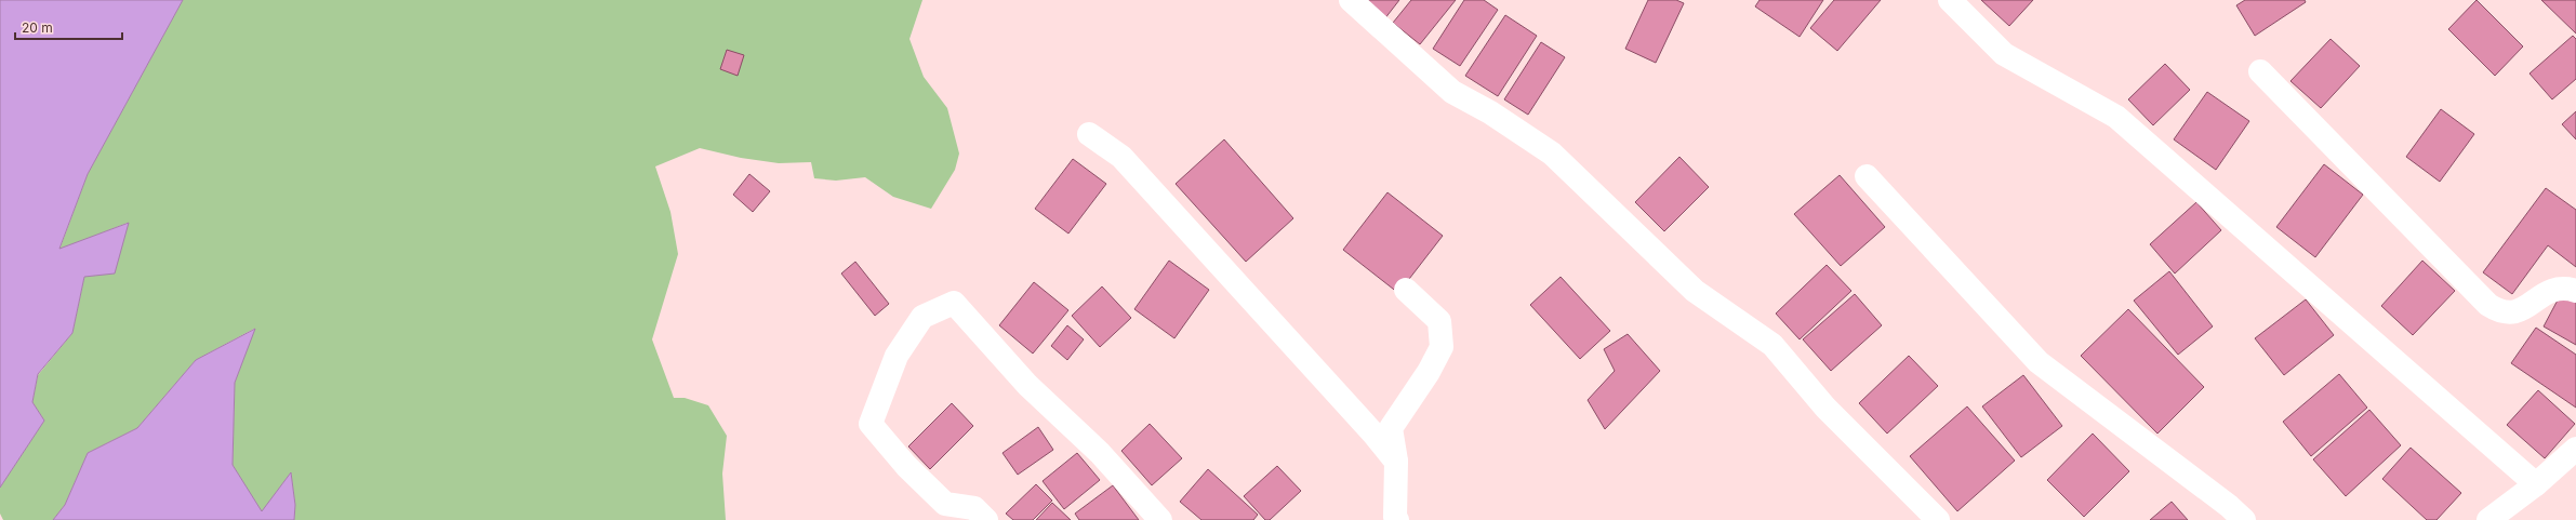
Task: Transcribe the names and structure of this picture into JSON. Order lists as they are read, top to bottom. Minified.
{"scale_bar":"20 m"}
